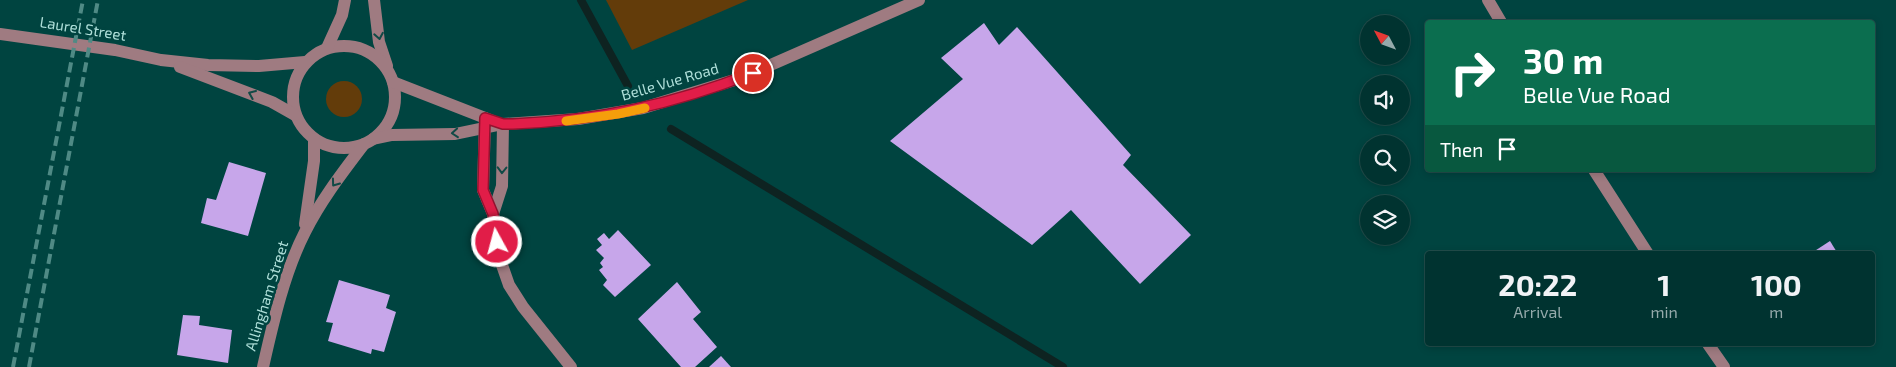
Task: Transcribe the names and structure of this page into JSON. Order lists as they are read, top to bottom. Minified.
{"streets":{"street":["Laurel Street","Belle Vue Road","Allingham Street"]},"crossings":[["Laurel Street","Belle Vue Road"],["Laurel Street","Allingham Street"],["Belle Vue Road","Allingham Street"]],"north":"top left","page":{"turn":["30 m","Belle Vue Road"],"then":"Then","eta":["20:22","Arrival","1","min","100","m"]}}
